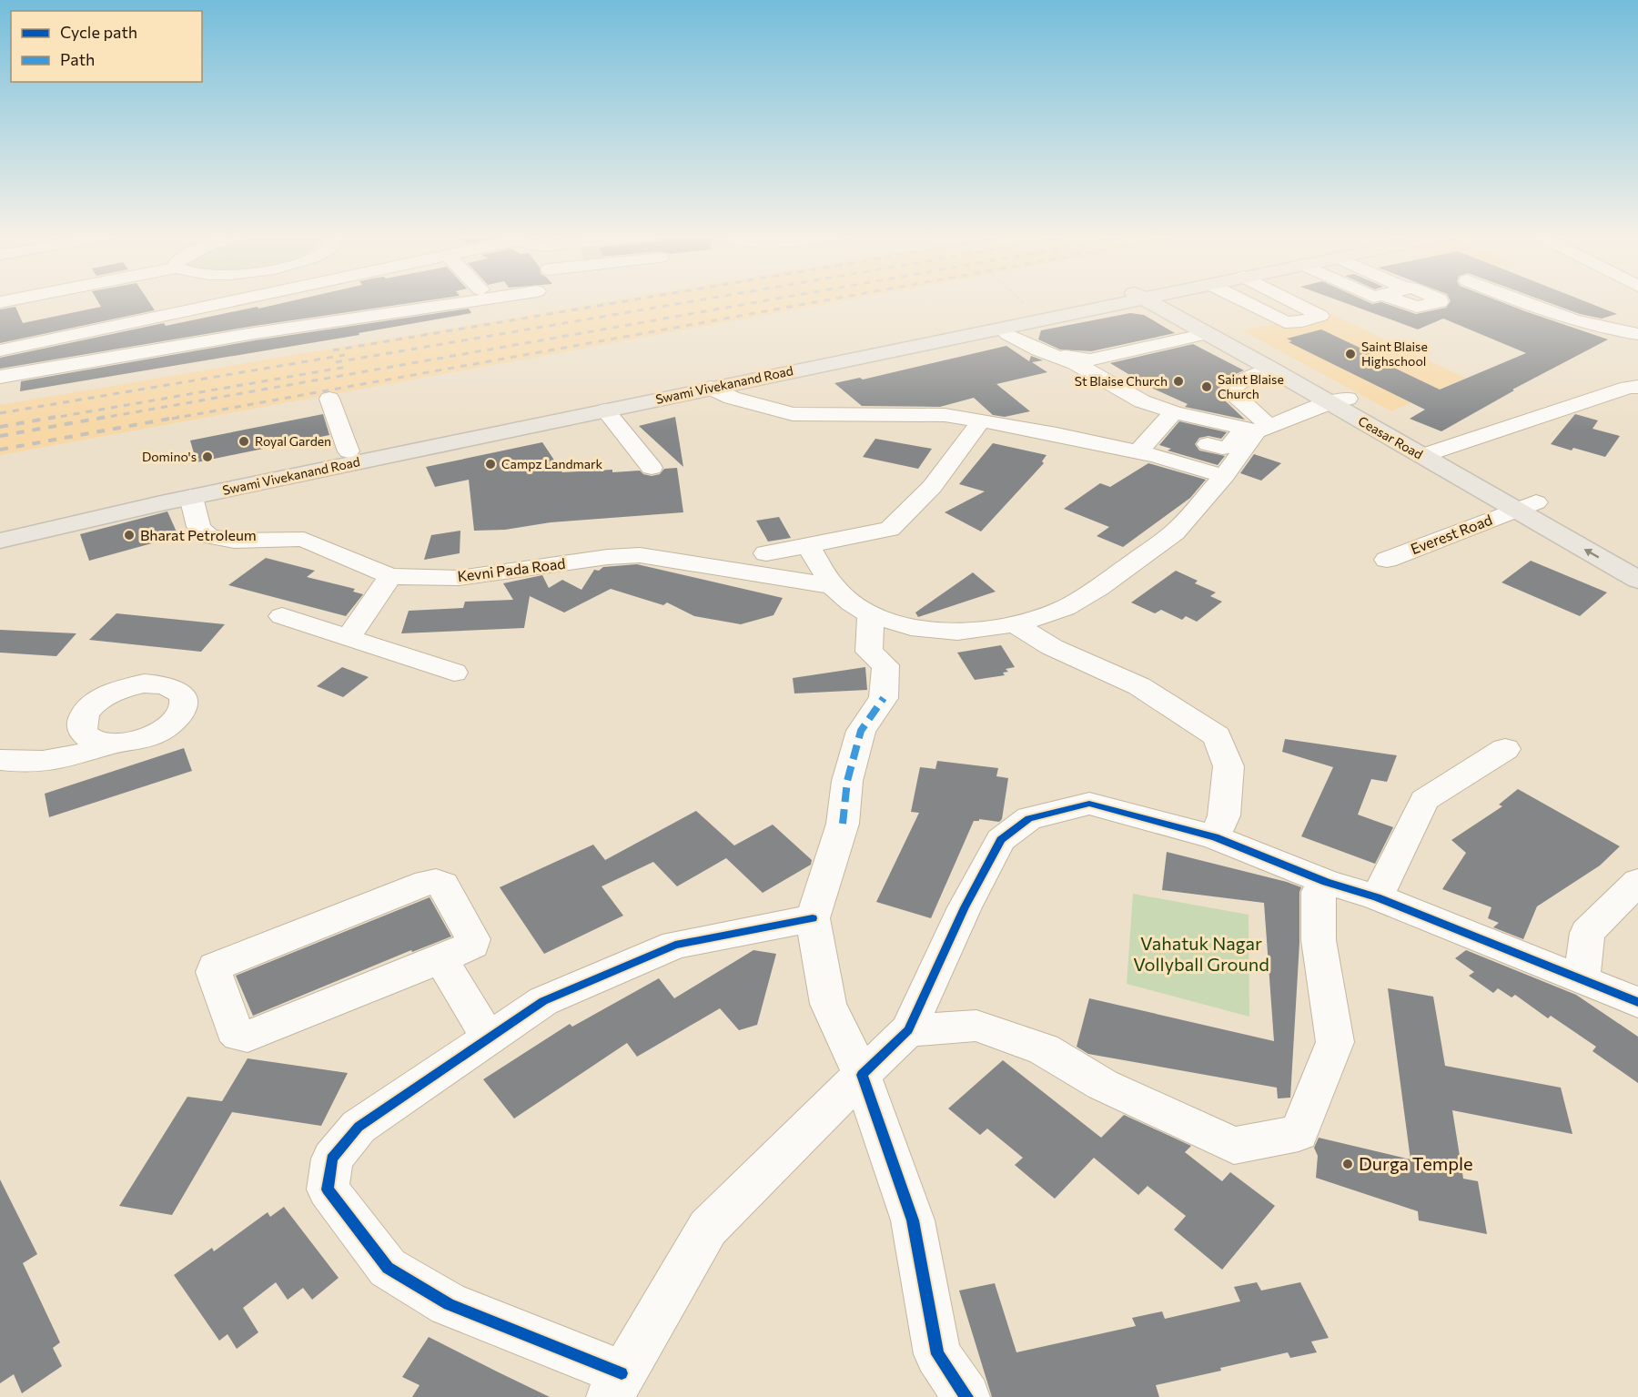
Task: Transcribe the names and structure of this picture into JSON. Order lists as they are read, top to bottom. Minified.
{"streets":{"main road":["Swami Vivekanand Road","Ceasar Road"],"street":["Everest Road","Kevni Pada Road"]},"crossings":[["Swami Vivekanand Road","Kevni Pada Road"],["Ceasar Road","Everest Road"]],"parks":["Vahatuk Nagar Vollyball Ground"],"places":["Saint Blaise Highschool","St Blaise Church","Saint Blaise Church","Royal Garden","Domino's","Campz Landmark","Bharat Petroleum","Durga Temple"],"legend":["Cycle path","Path"]}
